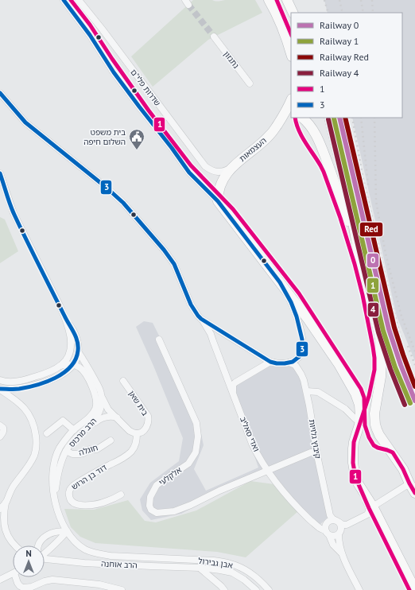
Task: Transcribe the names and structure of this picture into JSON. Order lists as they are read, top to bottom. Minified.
{"streets":{"highway":["שדרות פלי\"ם","העצמאות"],"street":["נתנזון","בית שאן","הרב מרכוס","ואדי סאליב","קיבוץ גלויות","חוגלה","אלקלעי","דוד בן הרוש","אבן גבירול","הרב אוחנה"]},"crossings":[["שדרות פלי\"ם","העצמאות"],["בית שאן","דוד בן הרוש"],["הרב מרכוס","חוגלה"],["הרב מרכוס","הרב אוחנה"],["ואדי סאליב","קיבוץ גלויות"],["אבן גבירול","הרב אוחנה"]],"places":{"public building":["בית משפט השלום חיפה"]},"lines":["transit line 1","transit line 3","rail line 0","rail line Red","rail line 1","rail line 4"],"legend":["Railway 0","Railway 1","Railway Red","Railway 4","1","3"],"north":"top"}
